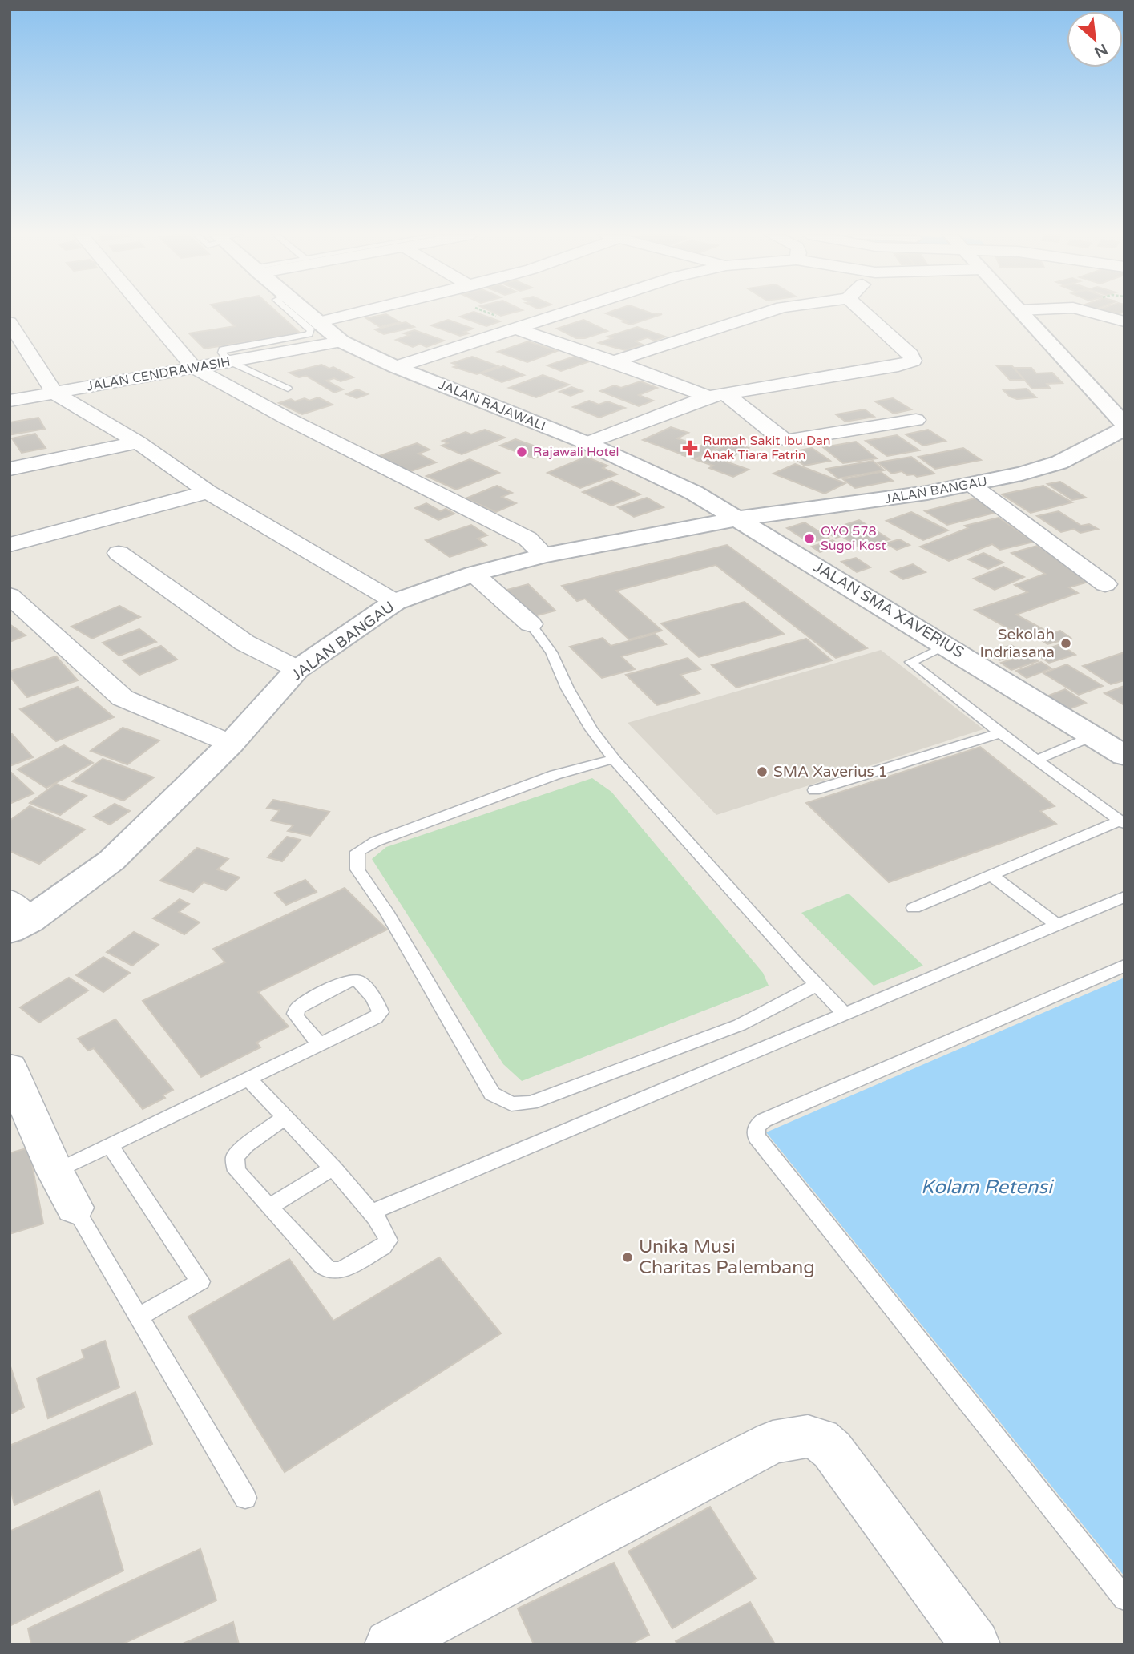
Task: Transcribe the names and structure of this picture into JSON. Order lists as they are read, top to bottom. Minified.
{"streets":{"street":["JALAN CENDRAWASIH","JALAN RAJAWALI","JALAN BANGAU","JALAN SMA XAVERIUS"]},"crossings":[["JALAN CENDRAWASIH","JALAN RAJAWALI"],["JALAN RAJAWALI","JALAN SMA XAVERIUS"],["JALAN BANGAU","JALAN SMA XAVERIUS"]],"water":["Kolam Retensi"],"places":{"health":["Rumah Sakit Ibu Dan Anak Tiara Fatrin"],"other":["Rajawali Hotel","OYO 578 Sugoi Kost","Sekolah Indriasana","SMA Xaverius 1","Unika Musi Charitas Palembang"]},"north":"bottom right"}
